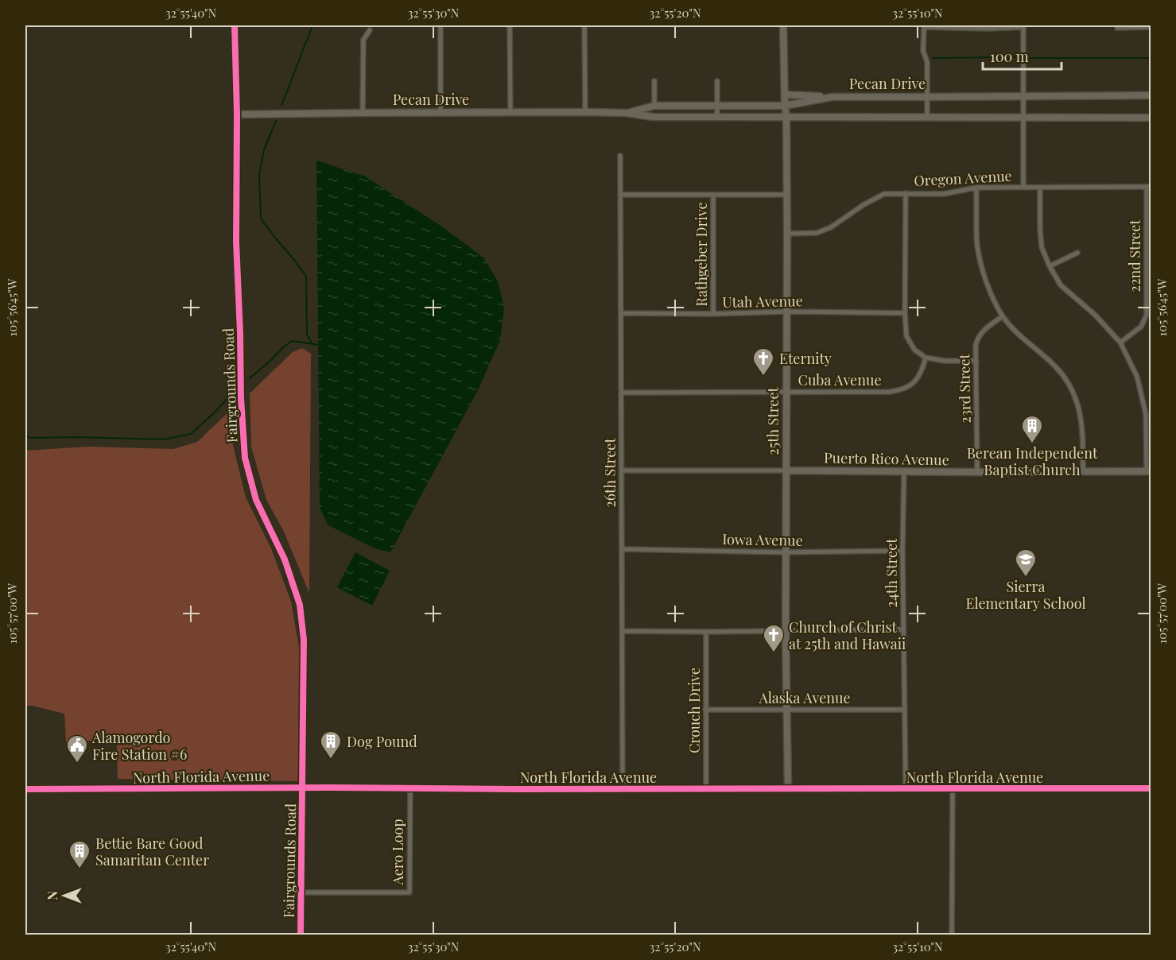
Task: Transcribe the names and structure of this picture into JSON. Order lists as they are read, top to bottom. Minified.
{"streets":{"main road":["Pecan Drive","Fairgrounds Road","25th Street","Puerto Rico Avenue","North Florida Avenue"],"street":["Oregon Avenue","Rathgeber Drive","22nd Street","Utah Avenue","Cuba Avenue","23rd Street","26th Street","Iowa Avenue","24th Street","Alaska Avenue","Crouch Drive","Aero Loop"]},"crossings":[["Pecan Drive","Fairgrounds Road"],["Pecan Drive","25th Street"],["Oregon Avenue","22nd Street"],["Oregon Avenue","25th Street"],["Rathgeber Drive","Utah Avenue"],["Utah Avenue","25th Street"],["Utah Avenue","26th Street"],["Cuba Avenue","25th Street"],["Cuba Avenue","26th Street"],["Fairgrounds Road","North Florida Avenue"],["Fairgrounds Road","Aero Loop"],["23rd Street","Puerto Rico Avenue"],["25th Street","Puerto Rico Avenue"],["25th Street","Iowa Avenue"],["25th Street","Alaska Avenue"],["25th Street","North Florida Avenue"],["Puerto Rico Avenue","26th Street"],["Puerto Rico Avenue","24th Street"],["26th Street","Iowa Avenue"],["26th Street","North Florida Avenue"],["Iowa Avenue","24th Street"],["24th Street","Alaska Avenue"],["24th Street","North Florida Avenue"],["Alaska Avenue","Crouch Drive"],["Crouch Drive","North Florida Avenue"],["North Florida Avenue","Aero Loop"]],"places":{"church":["Eternity","Church of Christ at 25th and Hawaii"],"building":["Berean Independent Baptist Church","Dog Pound","Bettie Bare Good Samaritan Center"],"school or university":["Sierra Elementary School"],"public building":["Alamogordo Fire Station #6"]},"scale_bar":"100 m","north":"left","coordinates":["32°55'40\"N","32°55'30\"N","32°55'20\"N","32°55'10\"N","105°56'45\"W","105°57'00\"W"]}
